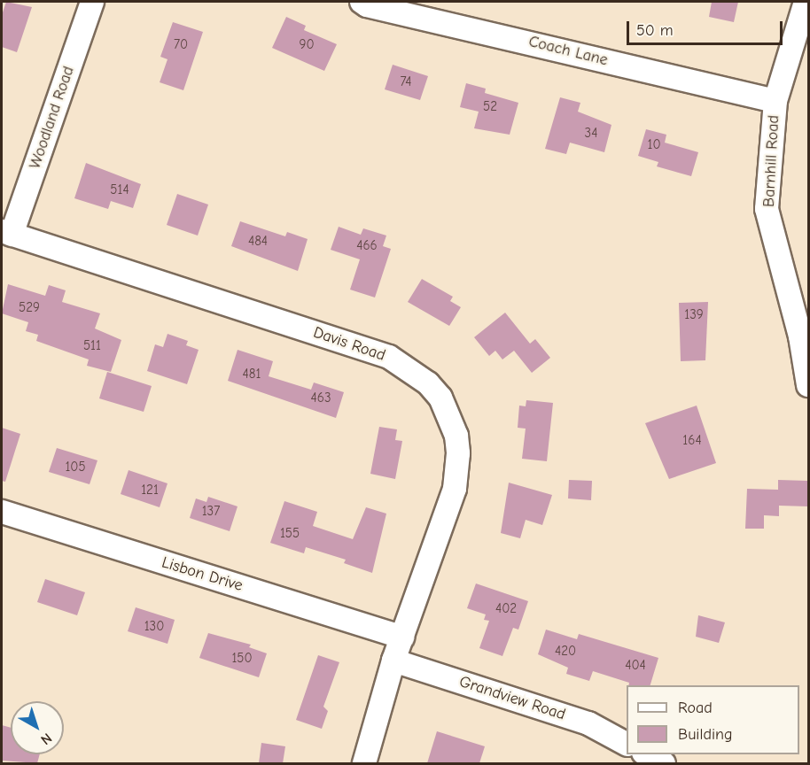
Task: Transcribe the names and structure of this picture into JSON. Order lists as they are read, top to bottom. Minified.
{"streets":{"street":["Coach Lane","Woodland Road","Barnhill Road","Davis Road","Lisbon Drive","Grandview Road"]},"crossings":[["Coach Lane","Barnhill Road"],["Woodland Road","Davis Road"],["Davis Road","Lisbon Drive"],["Davis Road","Grandview Road"]],"house_numbers":["70","90","74","52","34","10","514","484","466","529","139","511","481","463","164","105","121","137","155","402","130","420","150","404"],"legend":["Road","Building"],"scale_bar":"50 m","north":"bottom right"}
